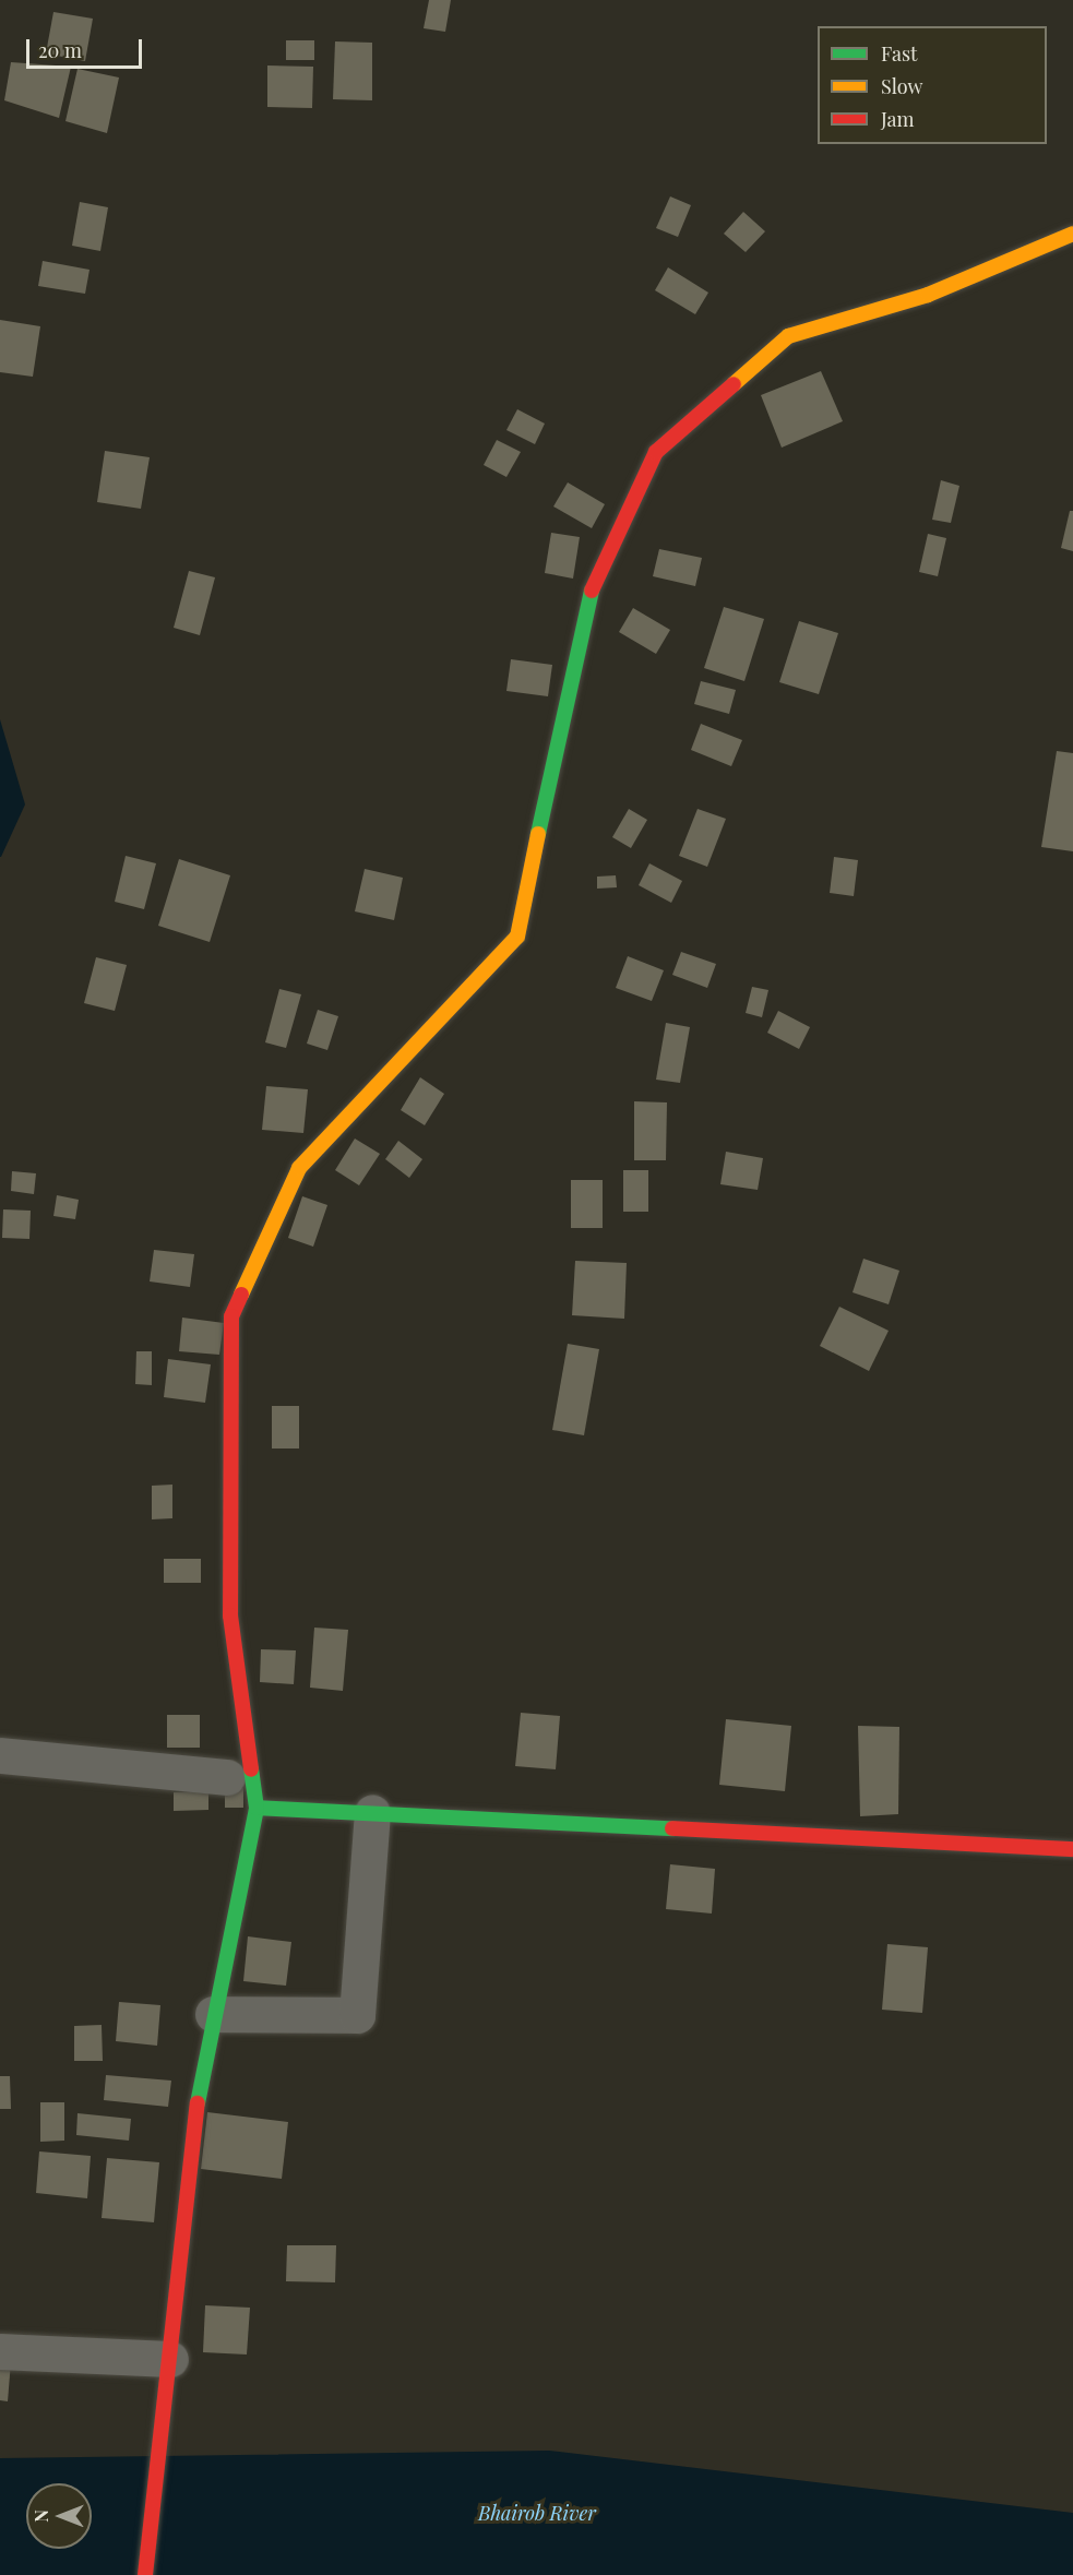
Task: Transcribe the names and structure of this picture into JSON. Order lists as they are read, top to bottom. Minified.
{"water":["Bhairob River"],"legend":["Fast","Slow","Jam"],"scale_bar":"20 m","north":"left"}
